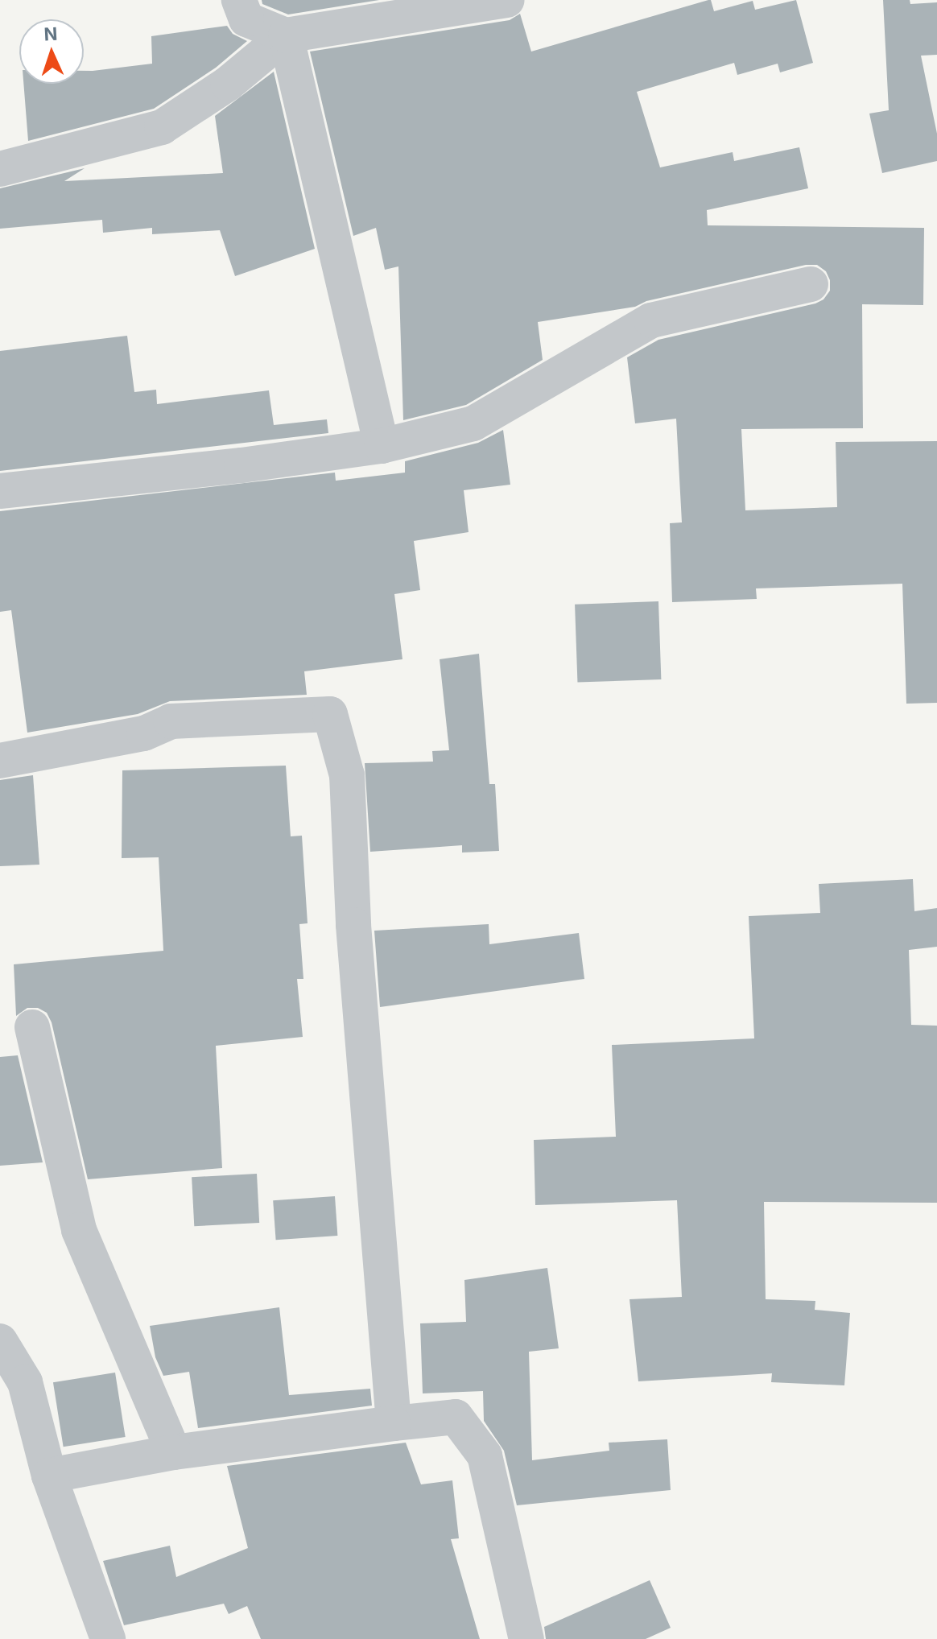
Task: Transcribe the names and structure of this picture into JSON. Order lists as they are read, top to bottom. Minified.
{"north":"top"}
